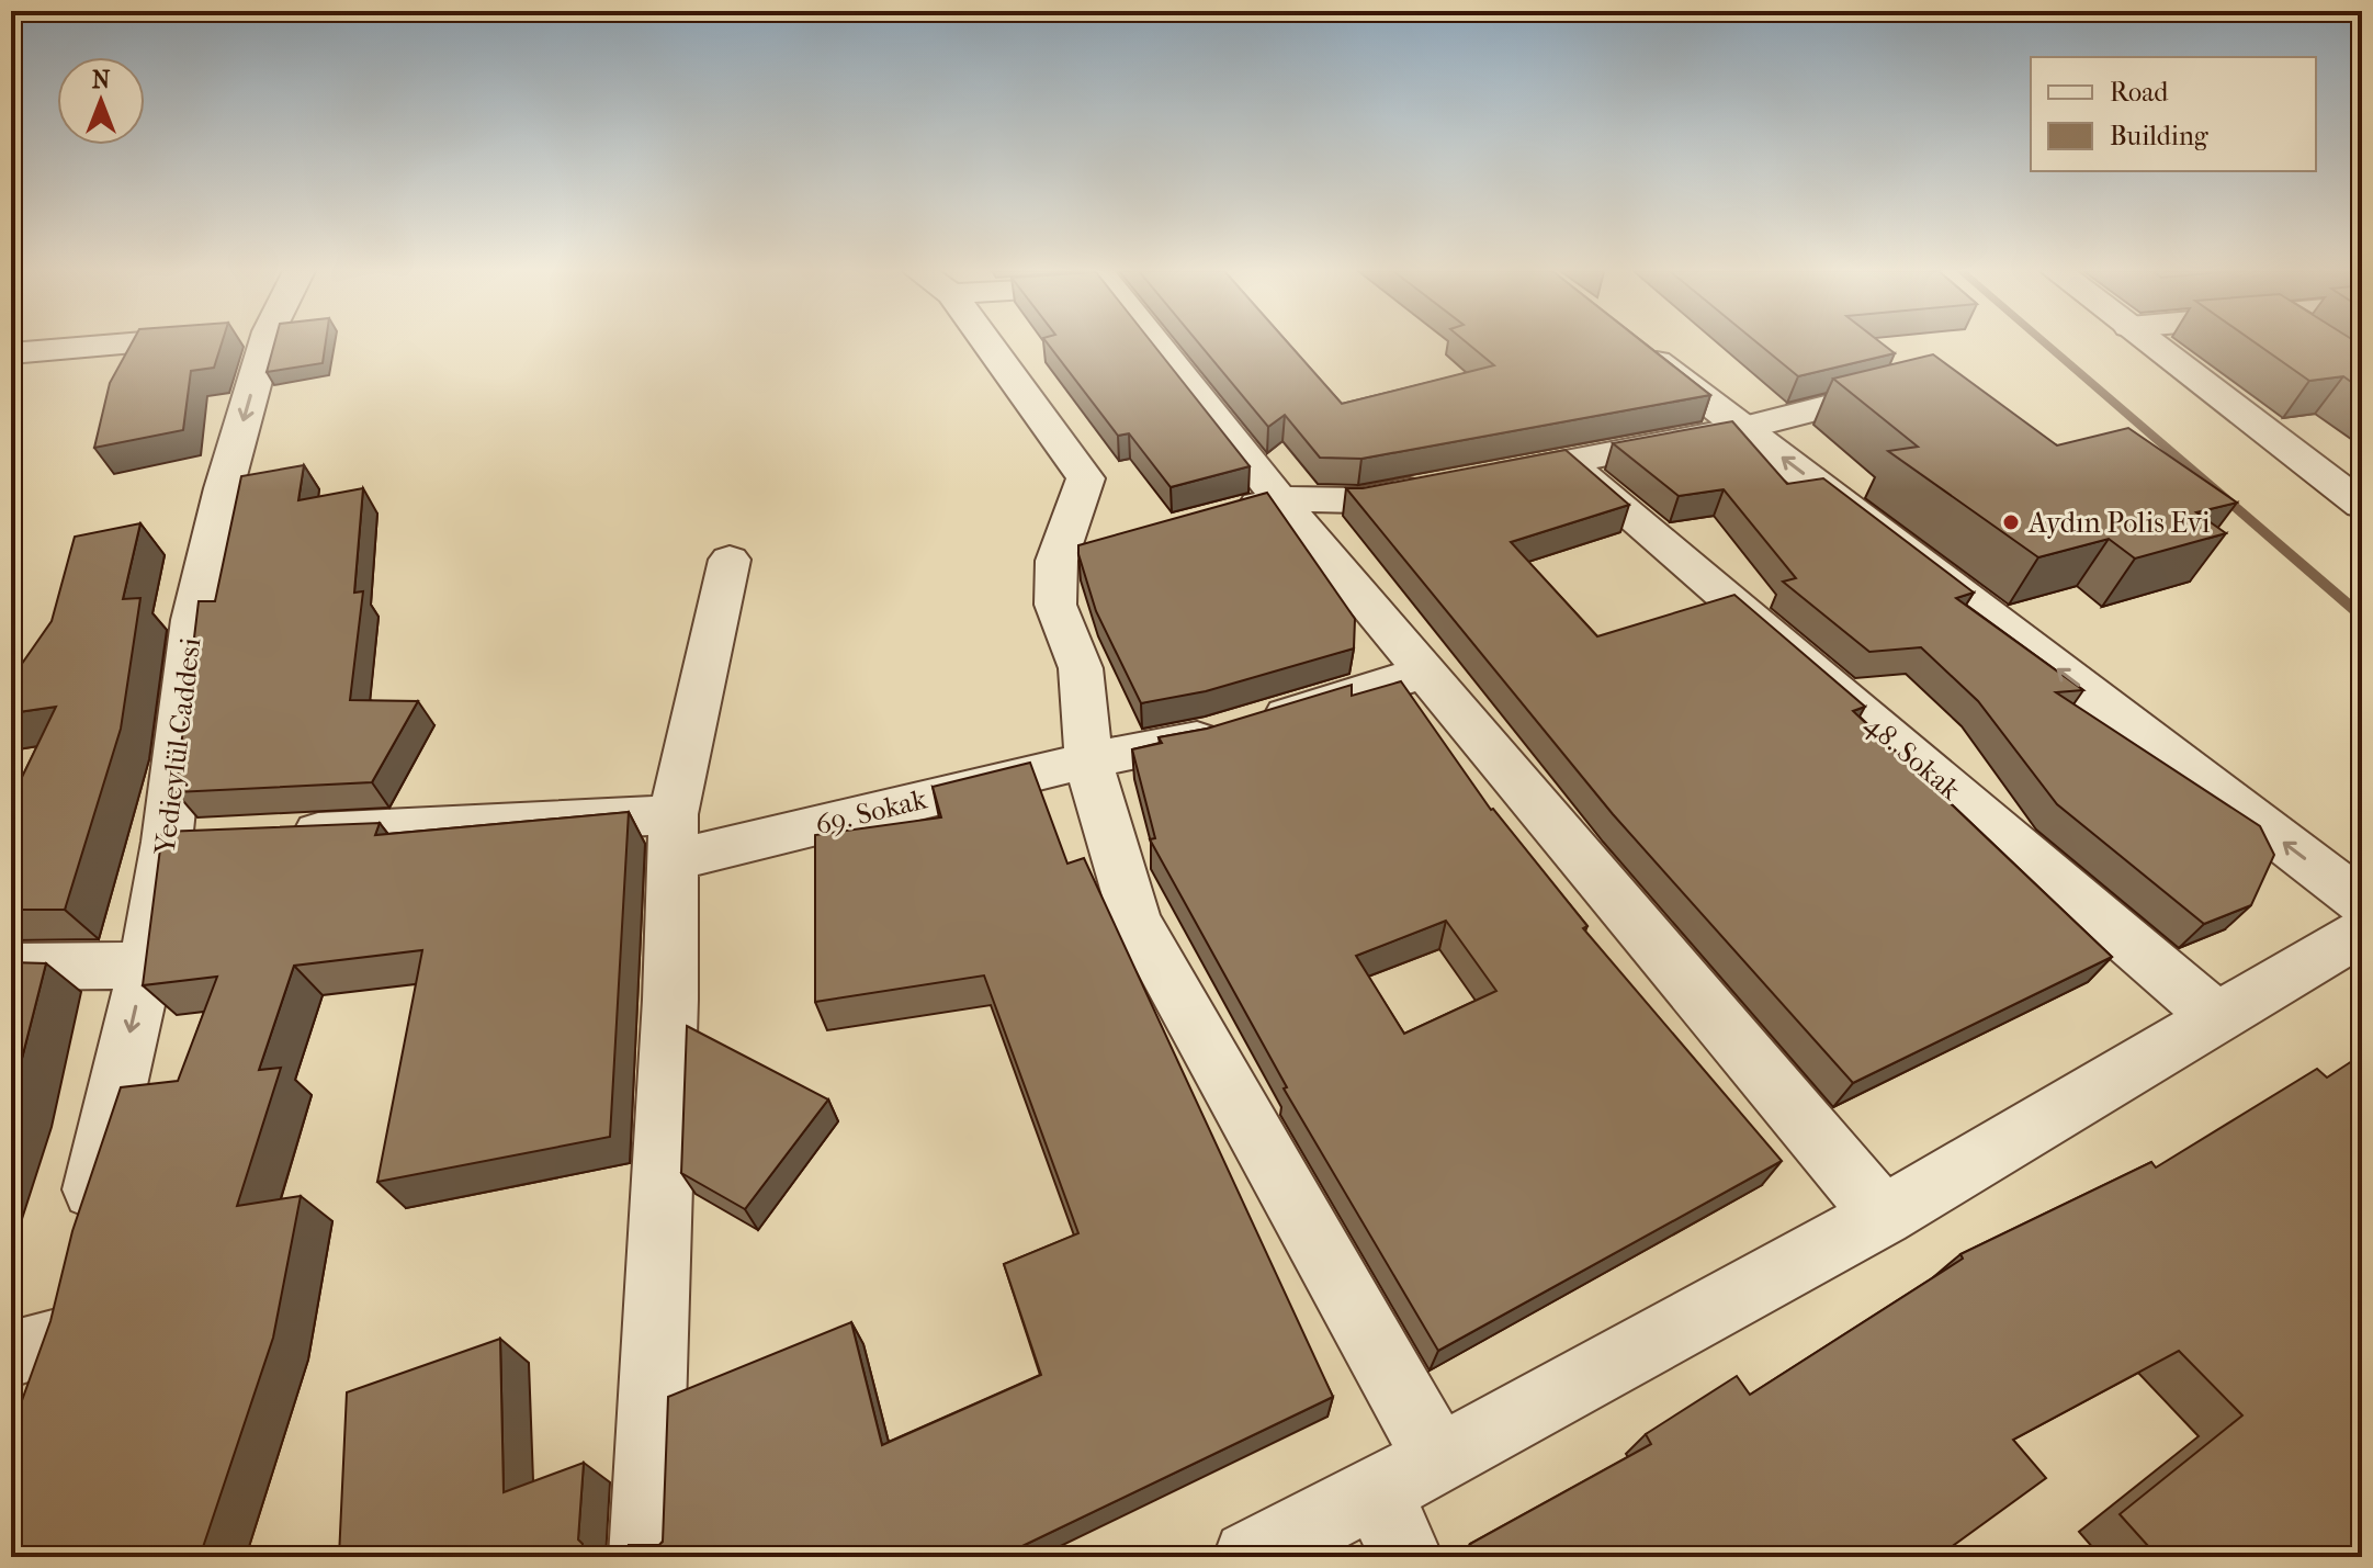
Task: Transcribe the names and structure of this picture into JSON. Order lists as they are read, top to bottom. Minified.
{"streets":{"street":["Yedieylül Caddesi","48. Sokak","69. Sokak"]},"one_way":["Yedieylül Caddesi"],"places":["Aydın Polis Evi"],"legend":["Road","Building"],"north":"top"}
